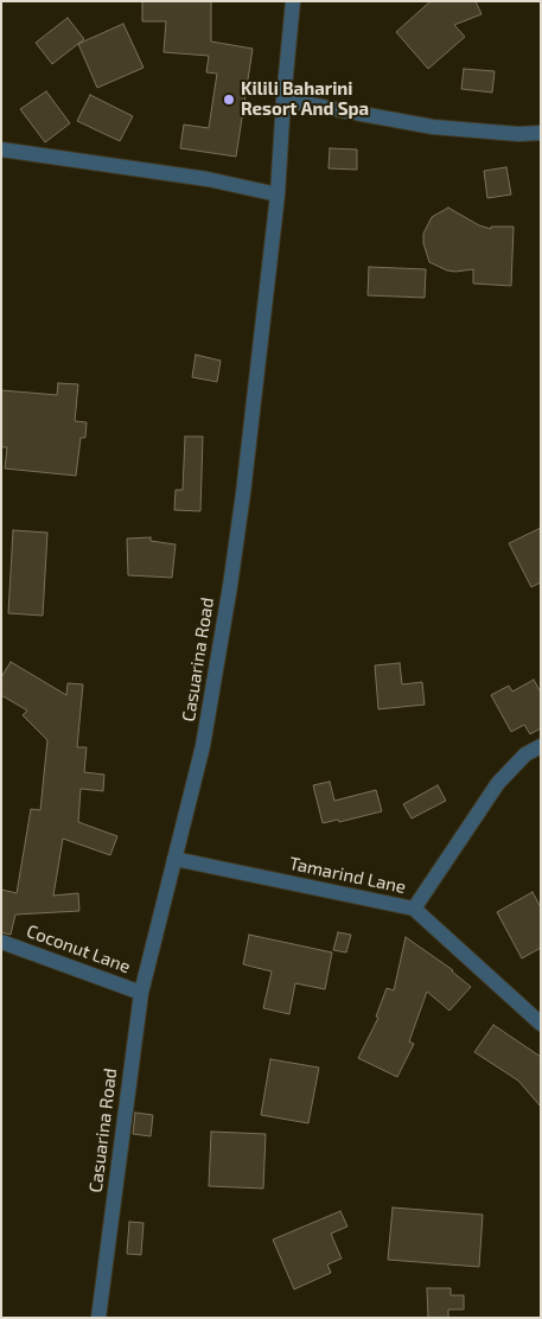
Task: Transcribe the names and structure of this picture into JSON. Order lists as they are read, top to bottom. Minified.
{"streets":{"street":["Casuarina Road","Tamarind Lane","Coconut Lane"]},"crossings":[["Casuarina Road","Tamarind Lane"],["Casuarina Road","Coconut Lane"]],"places":["Kilili Baharini Resort And Spa"]}
